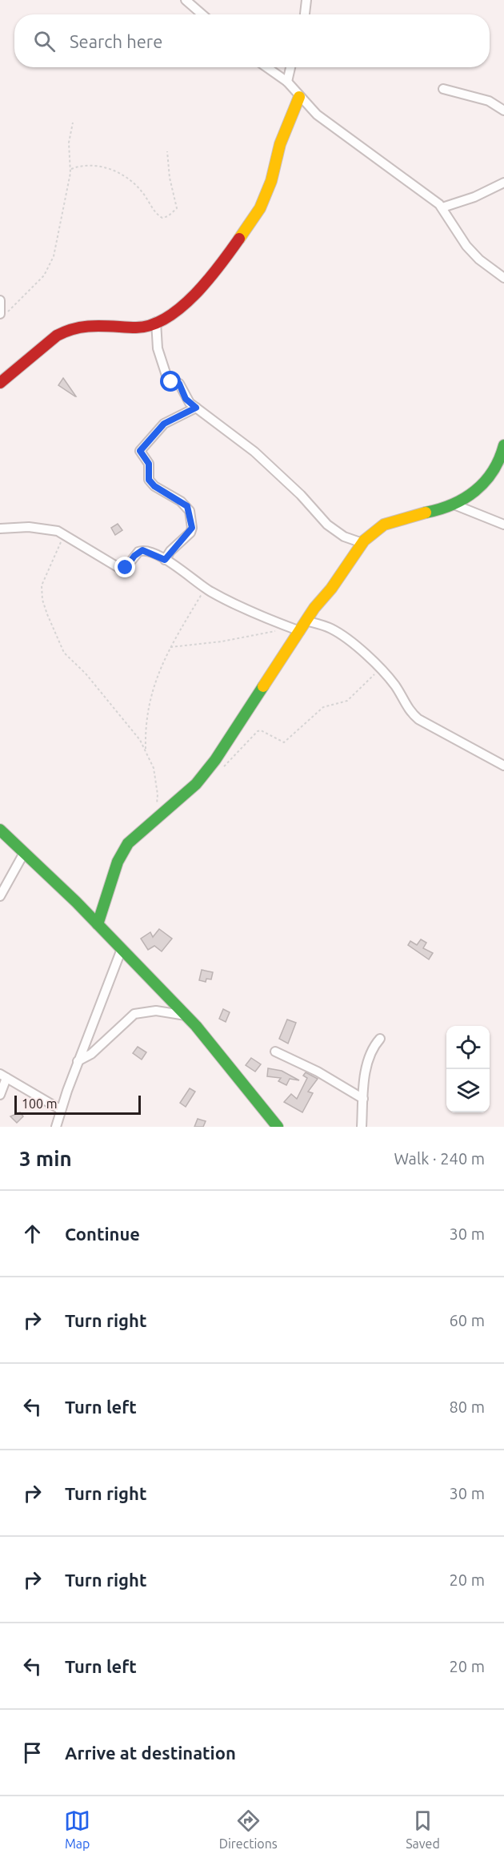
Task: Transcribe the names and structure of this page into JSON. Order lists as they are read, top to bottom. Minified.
{"scale_bar":"100 m","page":{"search":"Search here","scale":"100 m","heading":["3 min","Walk · 240 m"],"list":[["Continue","30 m"],["Turn right","60 m"],["Turn left","80 m"],["Turn right","30 m"],["Turn right","20 m"],["Turn left","20 m"],"Arrive at destination"],"nav":["Map","Directions","Saved"]}}
